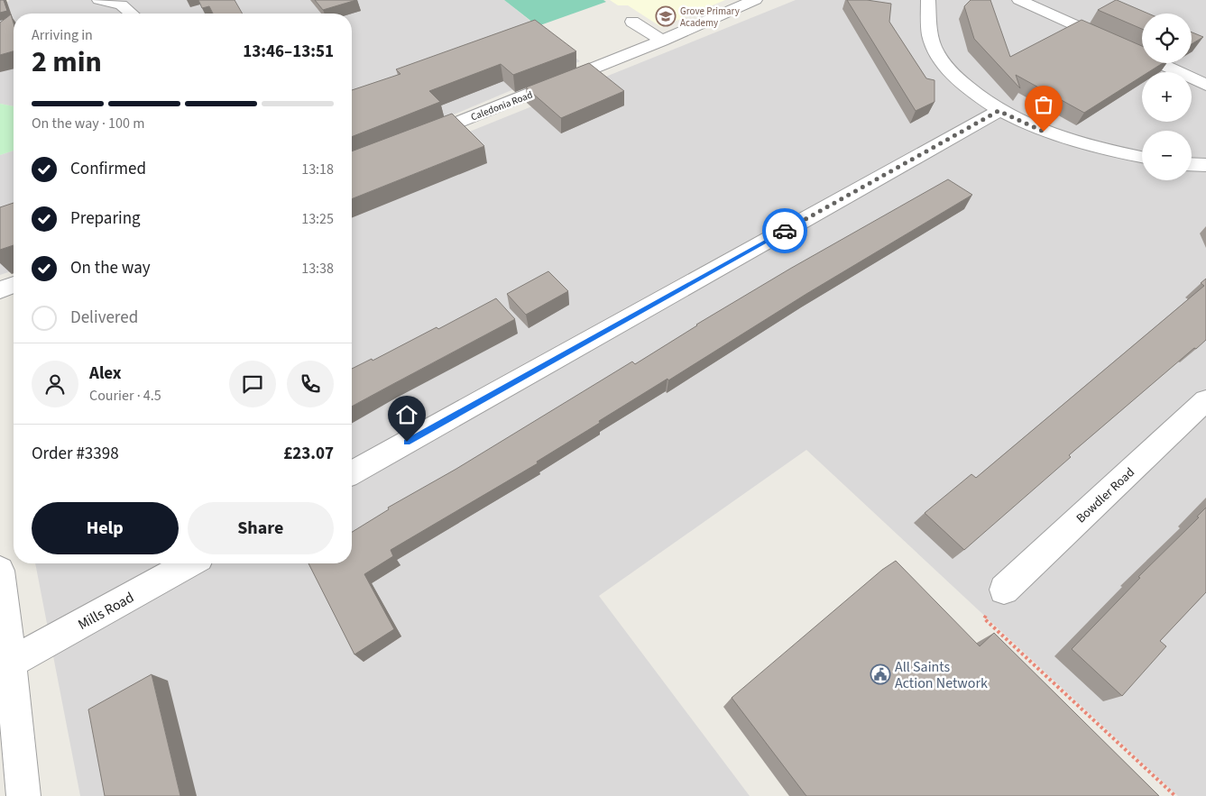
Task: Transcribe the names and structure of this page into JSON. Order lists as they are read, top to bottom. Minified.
{"streets":{"street":["Caledonia Road","Bowdler Road","Mills Road"]},"places":{"school or university":["Grove Primary Academy"],"public building":["All Saints Action Network"]},"page":{"map_buttons":["+","−"],"heading":["2 min","Arriving in","13:46–13:51"],"panel":["Alex","Courier · 4.5","Order #3398","£23.07"],"bar":"On the way · 100 m","list":[["Confirmed","13:18"],["Preparing","13:25"],["On the way","13:38"],"Delivered"],"buttons":["Help","Share"]}}
